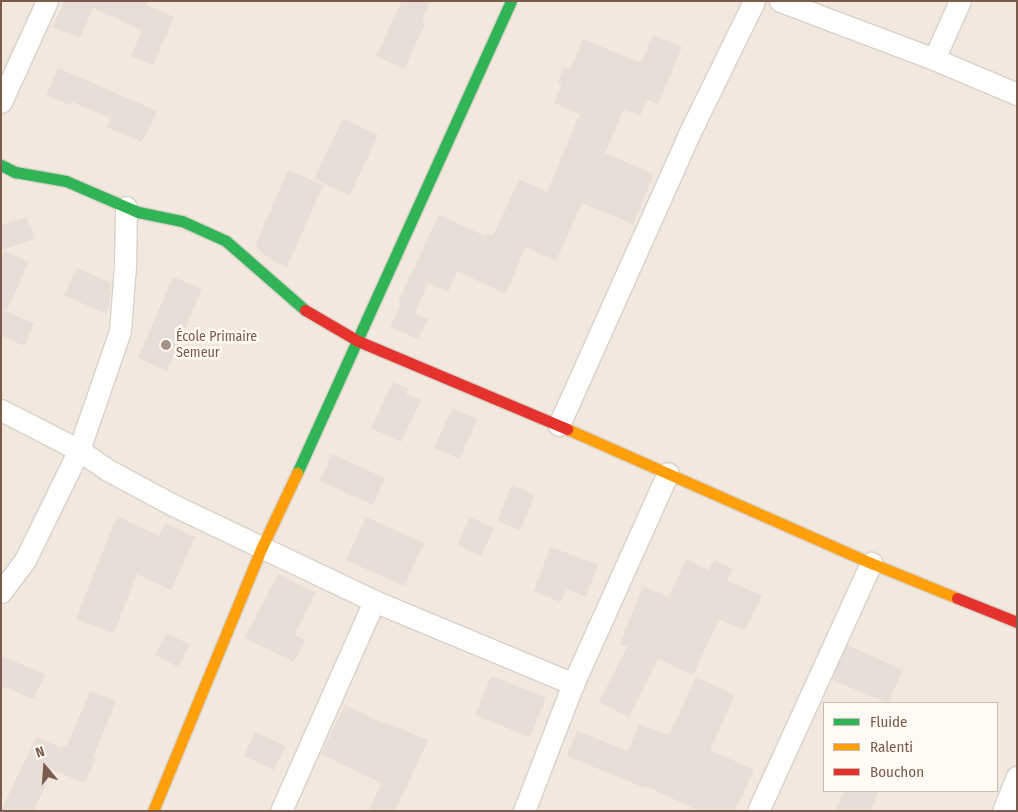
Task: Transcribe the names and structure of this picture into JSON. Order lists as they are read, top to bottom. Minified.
{"places":["École Primaire Semeur"],"legend":["Fluide","Ralenti","Bouchon"],"north":"top"}
